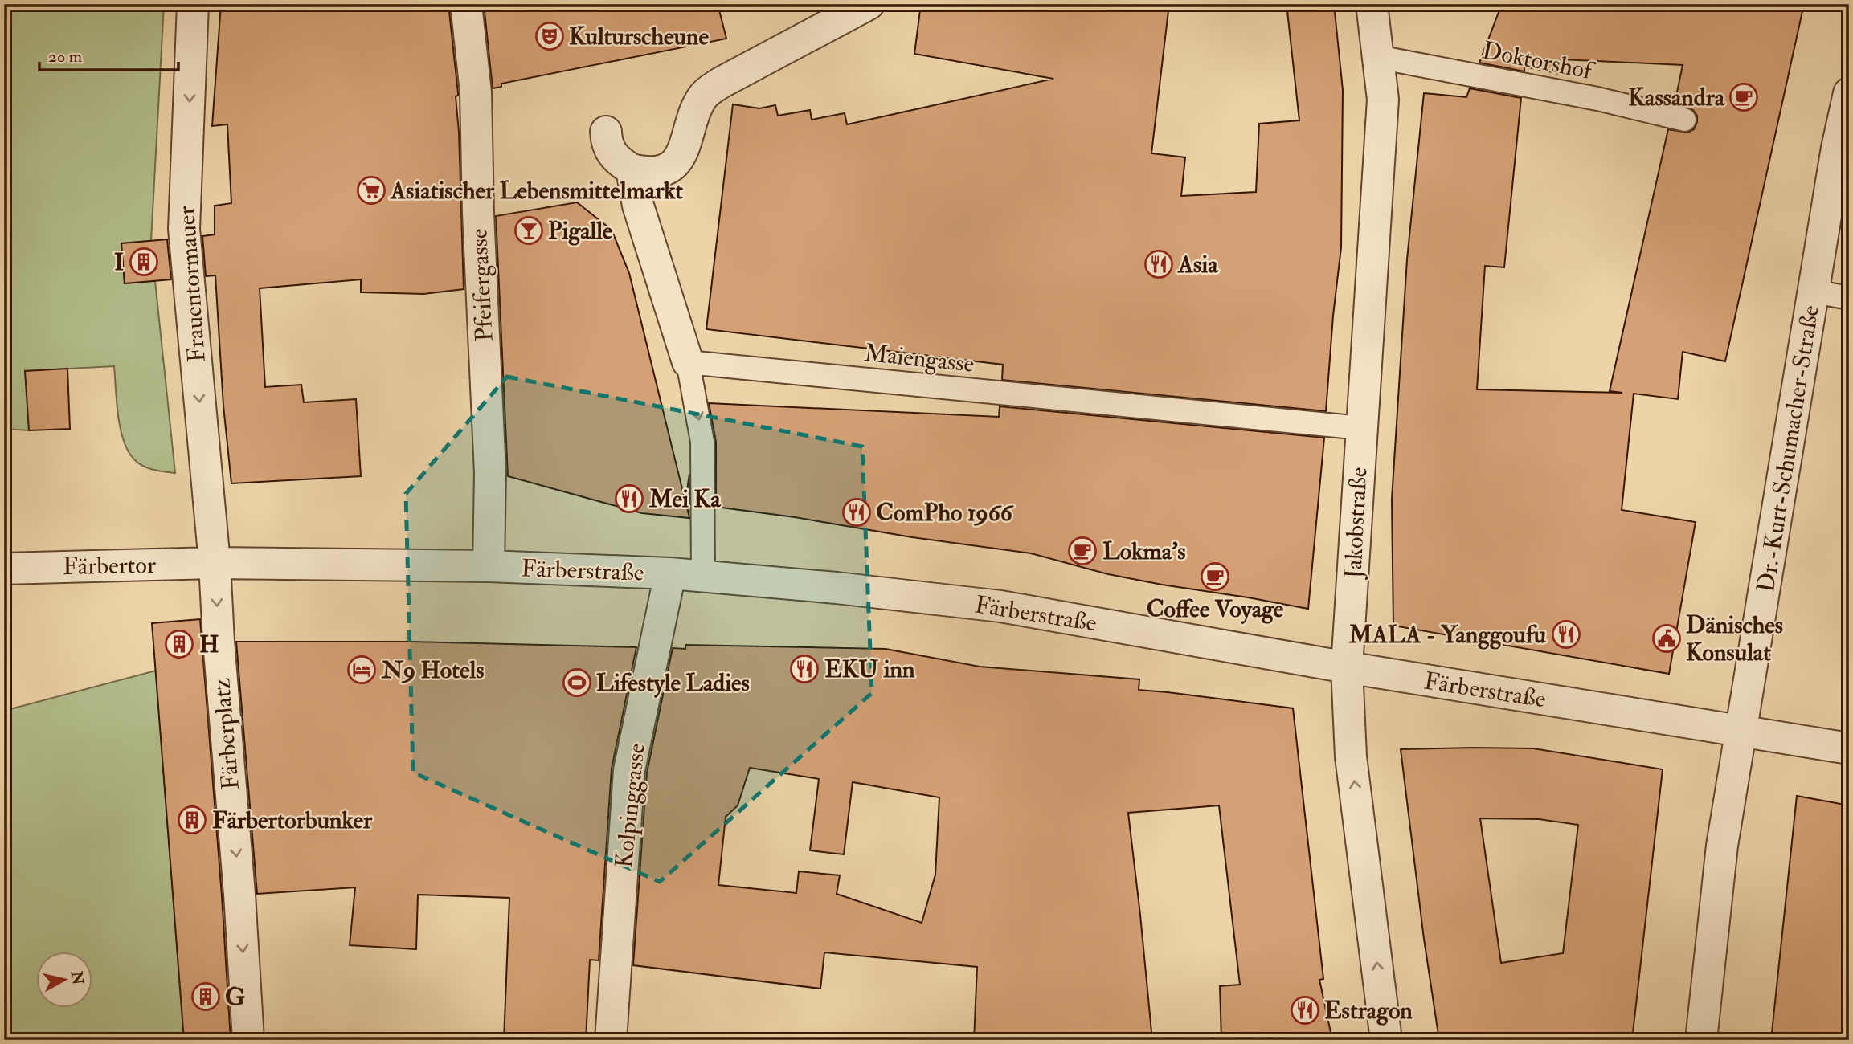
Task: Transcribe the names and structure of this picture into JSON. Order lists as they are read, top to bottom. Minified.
{"streets":{"street":["Frauentormauer","Pfeifergasse","Dr.-Kurt-Schumacher-Straße","Jakobstraße","Färbertor","Färberstraße","Färberplatz","Kolpinggasse"],"lane":["Doktorshof","Maiengasse"]},"crossings":[["Doktorshof","Jakobstraße"],["Frauentormauer","Färbertor"],["Frauentormauer","Färberstraße"],["Frauentormauer","Färberplatz"],["Pfeifergasse","Färberstraße"],["Maiengasse","Jakobstraße"],["Dr.-Kurt-Schumacher-Straße","Färberstraße"],["Jakobstraße","Färberstraße"],["Färbertor","Färberstraße"],["Färbertor","Färberplatz"],["Färberstraße","Färberplatz"],["Färberstraße","Kolpinggasse"]],"one_way":["Frauentormauer","Jakobstraße","Färberplatz"],"places":{"theatre":["Kulturscheune"],"cafe":["Kassandra","Lokma's","Coffee Voyage"],"supermarket":["Asiatischer Lebensmittelmarkt"],"bar":["Pigalle"],"building":["I","H","Färbertorbunker","G"],"restaurant":["Asia","Mei Ka","ComPho 1966","MALA - Yanggoufu","EKU inn","Estragon"],"public building":["Dänisches Konsulat"],"hotel":["N9 Hotels"],"sports":["Lifestyle Ladies"]},"scale_bar":"20 m","north":"right"}
